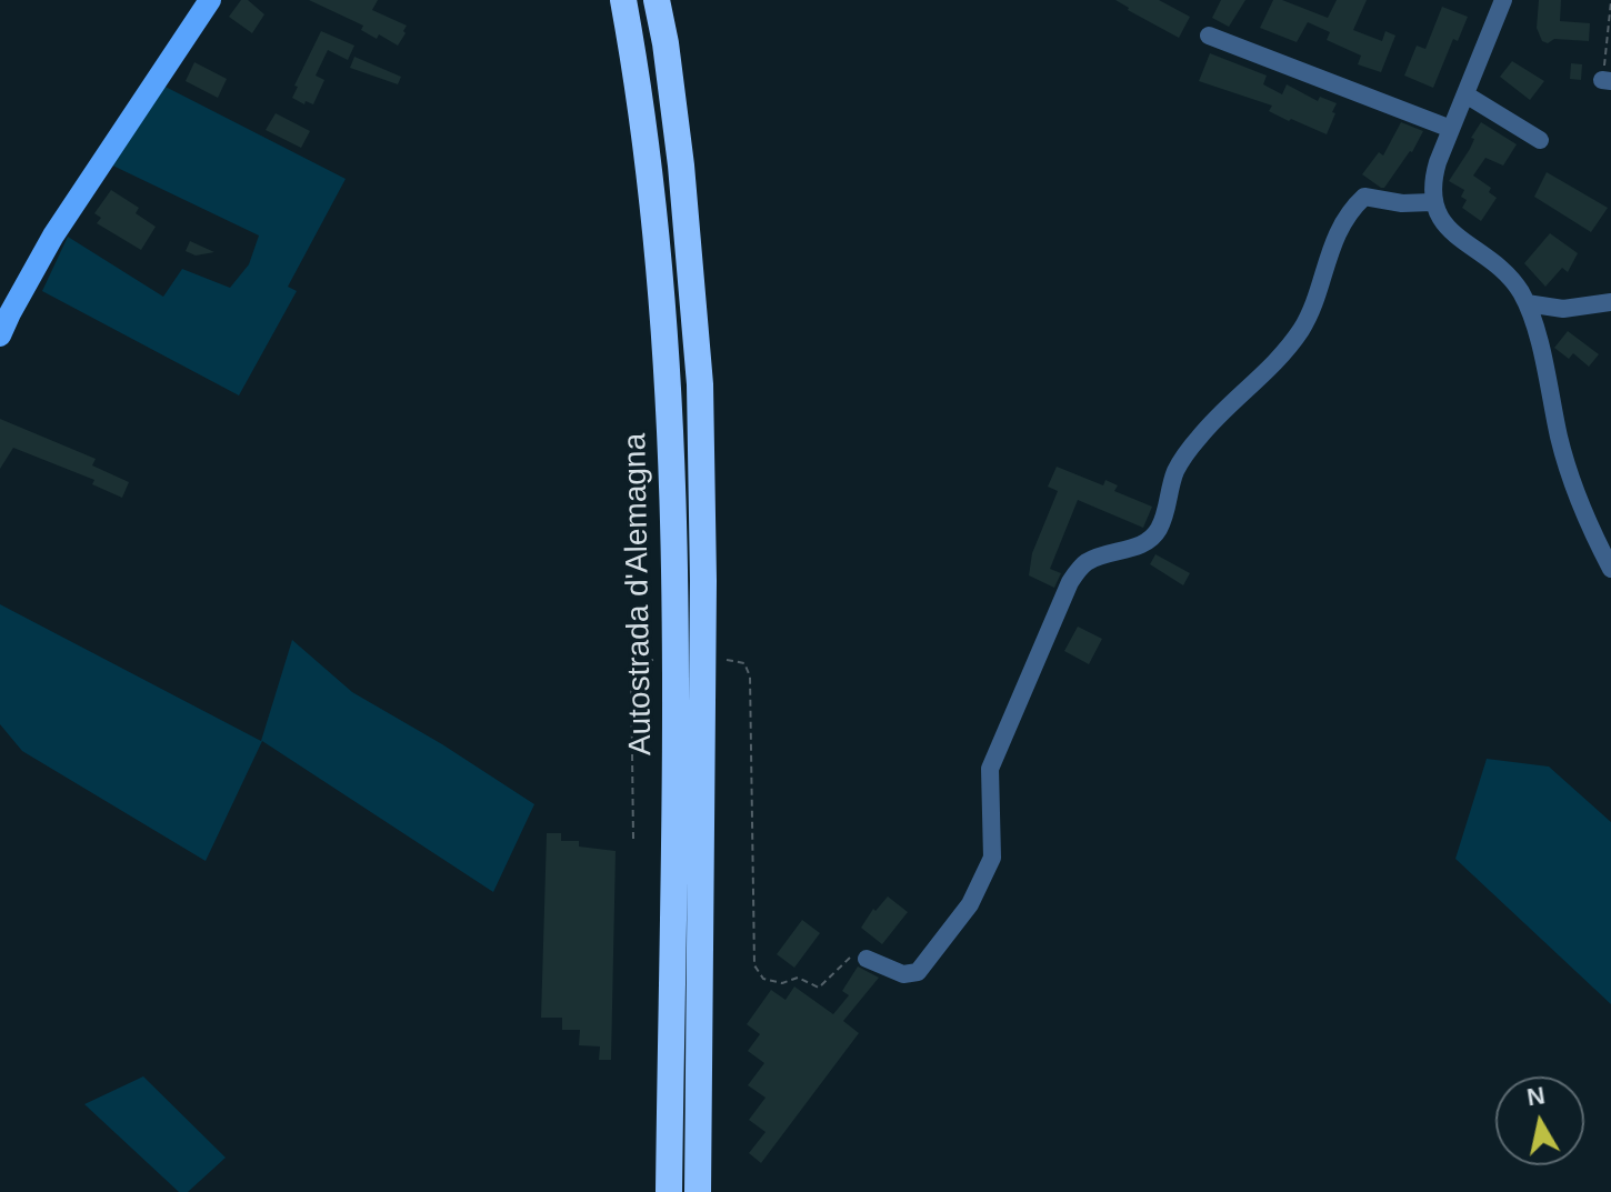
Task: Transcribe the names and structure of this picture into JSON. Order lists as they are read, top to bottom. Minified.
{"streets":{"highway":["Autostrada d'Alemagna"]},"north":"top"}
